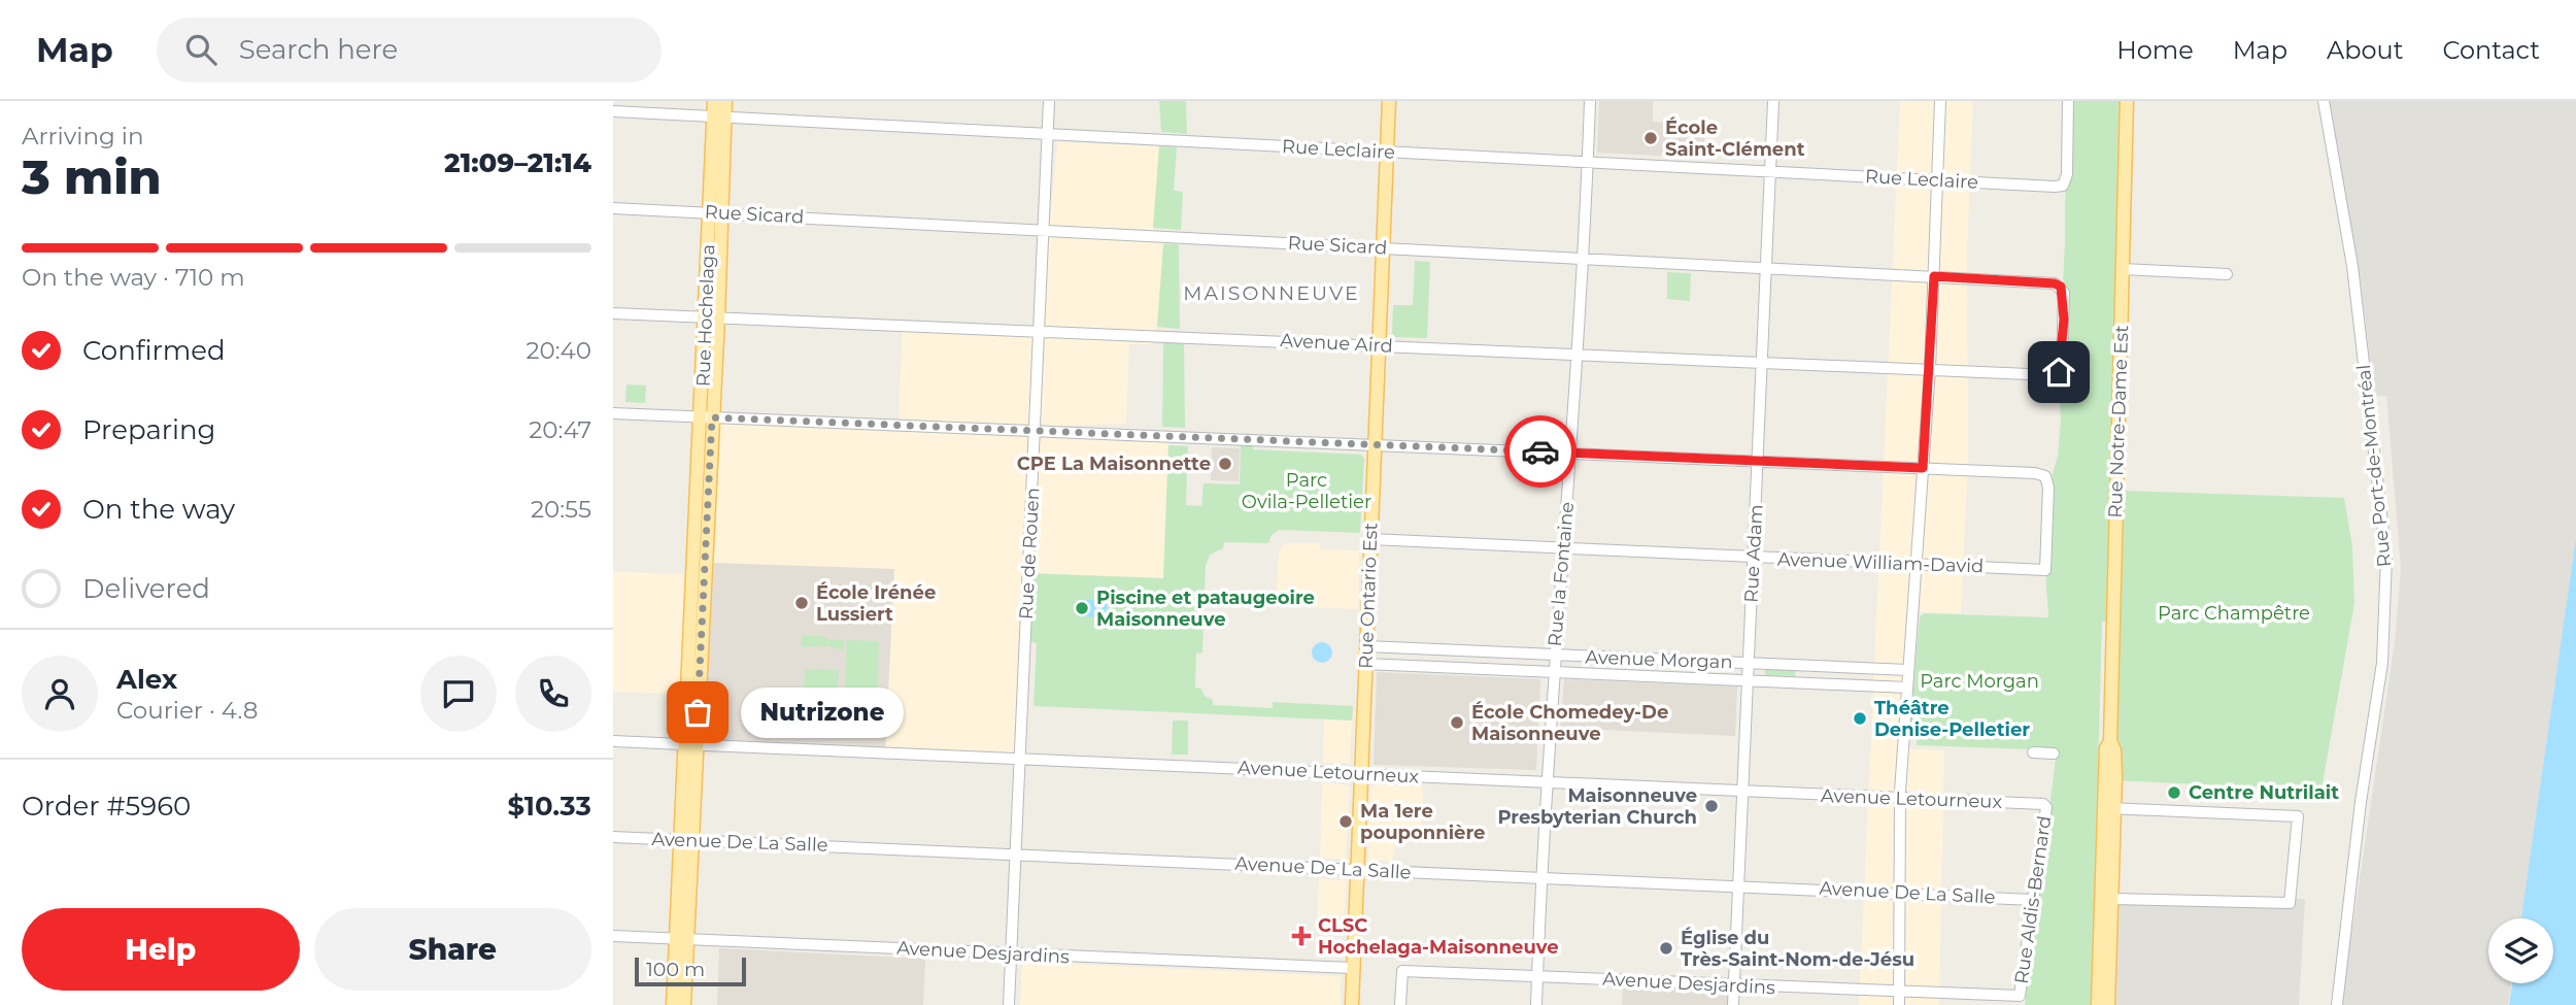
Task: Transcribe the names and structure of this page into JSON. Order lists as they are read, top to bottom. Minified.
{"streets":{"main road":["Rue Hochelaga","Rue Notre-Dame Est","Rue Ontario Est"],"street":["Rue Leclaire","Rue Sicard","Avenue Aird","Rue Port-de-Montréal","Rue de Rouen","Rue Adam","Avenue William-David","Rue la Fontaine","Avenue Morgan","Avenue Letourneux","Avenue De La Salle","Rue Aldis-Bernard","Avenue Desjardins"]},"crossings":[["Rue Leclaire","Rue Hochelaga"],["Rue Leclaire","Rue de Rouen"],["Rue Leclaire","Rue Adam"],["Rue Leclaire","Rue la Fontaine"],["Rue Leclaire","Rue Ontario Est"],["Rue Sicard","Rue Hochelaga"],["Rue Sicard","Avenue Aird"],["Rue Sicard","Rue de Rouen"],["Rue Sicard","Rue Adam"],["Rue Sicard","Rue la Fontaine"],["Rue Sicard","Rue Ontario Est"],["Rue Hochelaga","Avenue Aird"],["Rue Hochelaga","Avenue Letourneux"],["Rue Hochelaga","Avenue De La Salle"],["Rue Hochelaga","Avenue Desjardins"],["Avenue Aird","Rue de Rouen"],["Avenue Aird","Rue Adam"],["Avenue Aird","Rue la Fontaine"],["Avenue Aird","Rue Ontario Est"],["Rue de Rouen","Avenue Letourneux"],["Rue de Rouen","Avenue De La Salle"],["Rue de Rouen","Avenue Desjardins"],["Rue Adam","Avenue William-David"],["Rue Adam","Avenue Morgan"],["Rue Adam","Avenue Letourneux"],["Rue Adam","Avenue De La Salle"],["Rue Adam","Avenue Desjardins"],["Avenue William-David","Rue la Fontaine"],["Avenue William-David","Rue Ontario Est"],["Rue la Fontaine","Avenue Morgan"],["Rue la Fontaine","Avenue Letourneux"],["Rue la Fontaine","Avenue De La Salle"],["Rue la Fontaine","Avenue Desjardins"],["Rue Ontario Est","Avenue Morgan"],["Rue Ontario Est","Avenue Letourneux"],["Rue Ontario Est","Avenue De La Salle"],["Rue Ontario Est","Avenue Desjardins"],["Avenue Letourneux","Rue Aldis-Bernard"],["Avenue De La Salle","Rue Aldis-Bernard"],["Rue Aldis-Bernard","Avenue Desjardins"]],"districts":["MAISONNEUVE"],"parks":["Parc Ovila-Pelletier","Parc Champêtre","Parc Morgan"],"places":{"other":["École Saint-Clément","CPE La Maisonnette","École Irénée Lussiert","Piscine et pataugeoire Maisonneuve","Nutrizone","Théâtre Denise-Pelletier","École Chomedey-De Maisonneuve","Centre Nutrilait","Maisonneuve Presbyterian Church","Ma 1ere pouponnière","Église du Très-Saint-Nom-de-Jésu"],"health":["CLSC Hochelaga-Maisonneuve"]},"scale_bar":"100 m","page":{"header":"Map","search":"Search here","nav":["Home","Map","About","Contact"],"heading":["3 min","Arriving in","21:09–21:14"],"panel":["Alex","Courier · 4.8","Order #5960","$10.33"],"bar":"On the way · 710 m","list":[["Confirmed","20:40"],["Preparing","20:47"],["On the way","20:55"],"Delivered"],"bubble":"Nutrizone","buttons":["Help","Share"],"scale":"100 m"}}
